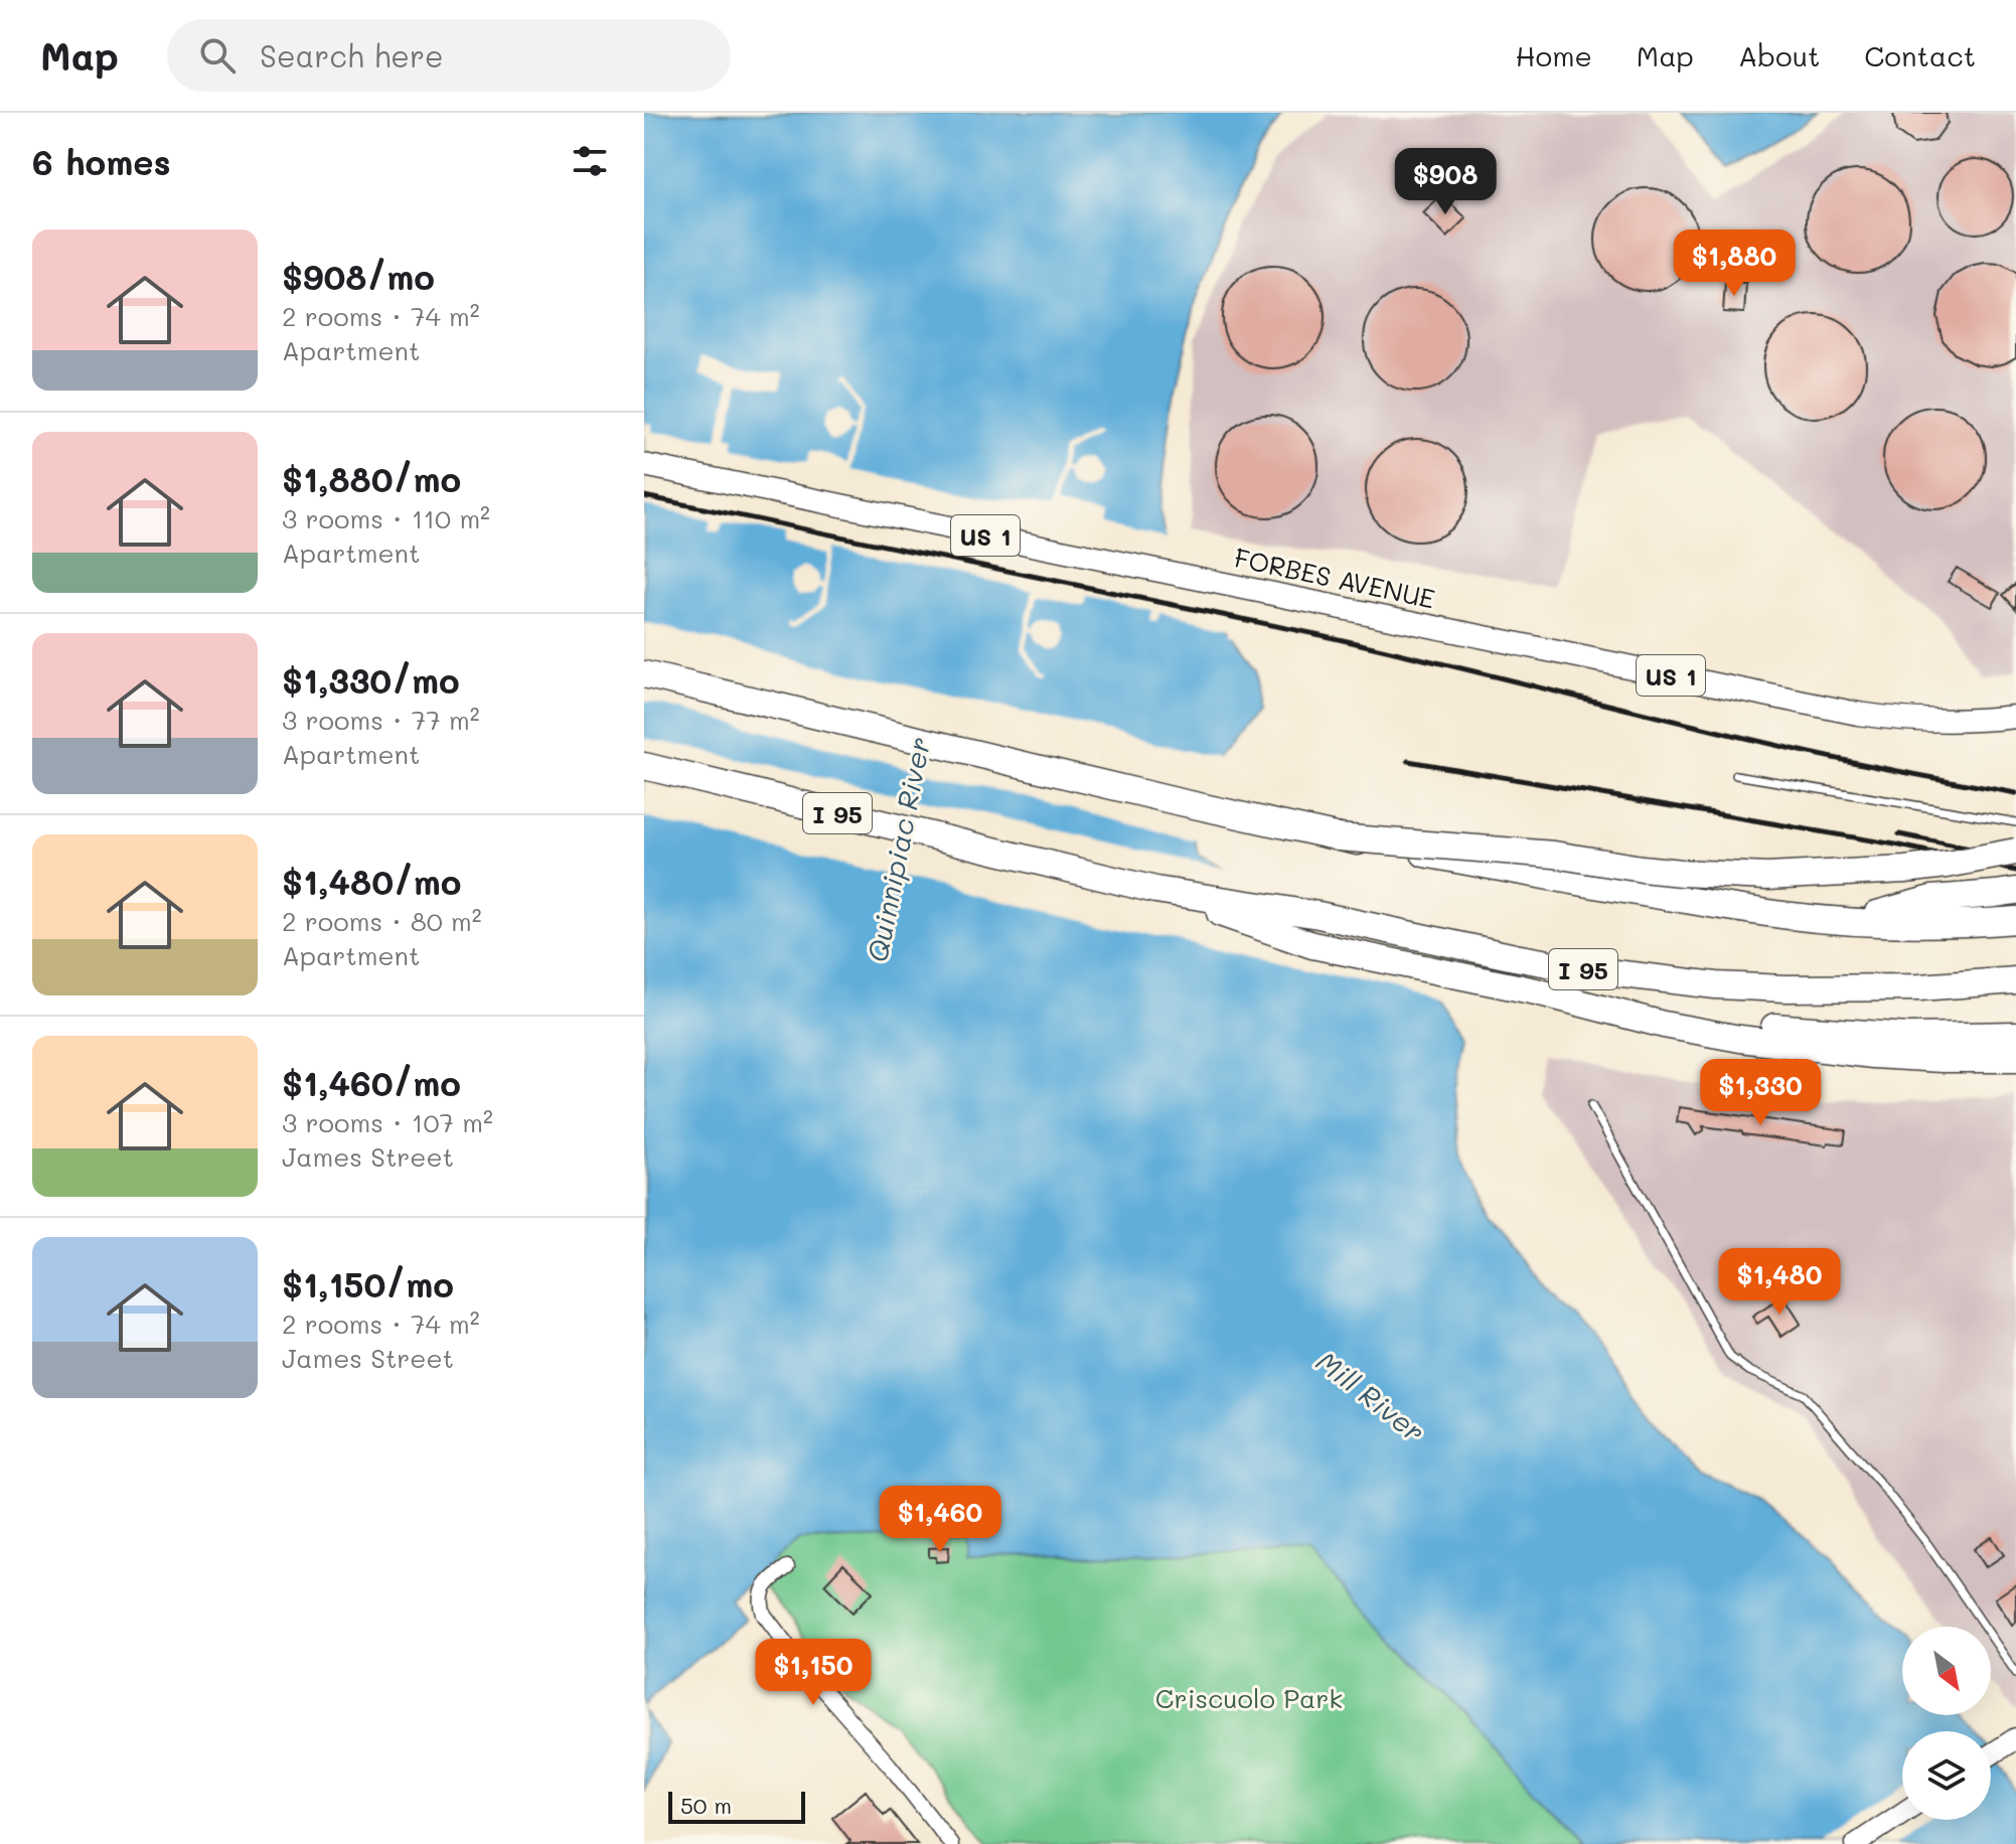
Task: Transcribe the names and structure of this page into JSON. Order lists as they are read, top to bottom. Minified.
{"streets":{"highway":["I 95"],"main road":["US 1","FORBES AVENUE"]},"water":["Quinnipiac River","Mill River"],"parks":["Criscuolo Park"],"scale_bar":"50 m","north":"bottom right","page":{"header":"Map","search":"Search here","nav":["Home","Map","About","Contact"],"heading":"6 homes","price":["$908","$1,880","$1,330","$1,480","$1,460","$1,150"],"list":[{"name":"$908/mo","note":"2 rooms · 74 m² · Apartment"},{"name":"$1,880/mo","note":"3 rooms · 110 m² · Apartment"},{"name":"$1,330/mo","note":"3 rooms · 77 m² · Apartment"},{"name":"$1,480/mo","note":"2 rooms · 80 m² · Apartment"},{"name":"$1,460/mo","note":"3 rooms · 107 m² · James Street"},{"name":"$1,150/mo","note":"2 rooms · 74 m² · James Street"}],"scale":"50 m"}}
